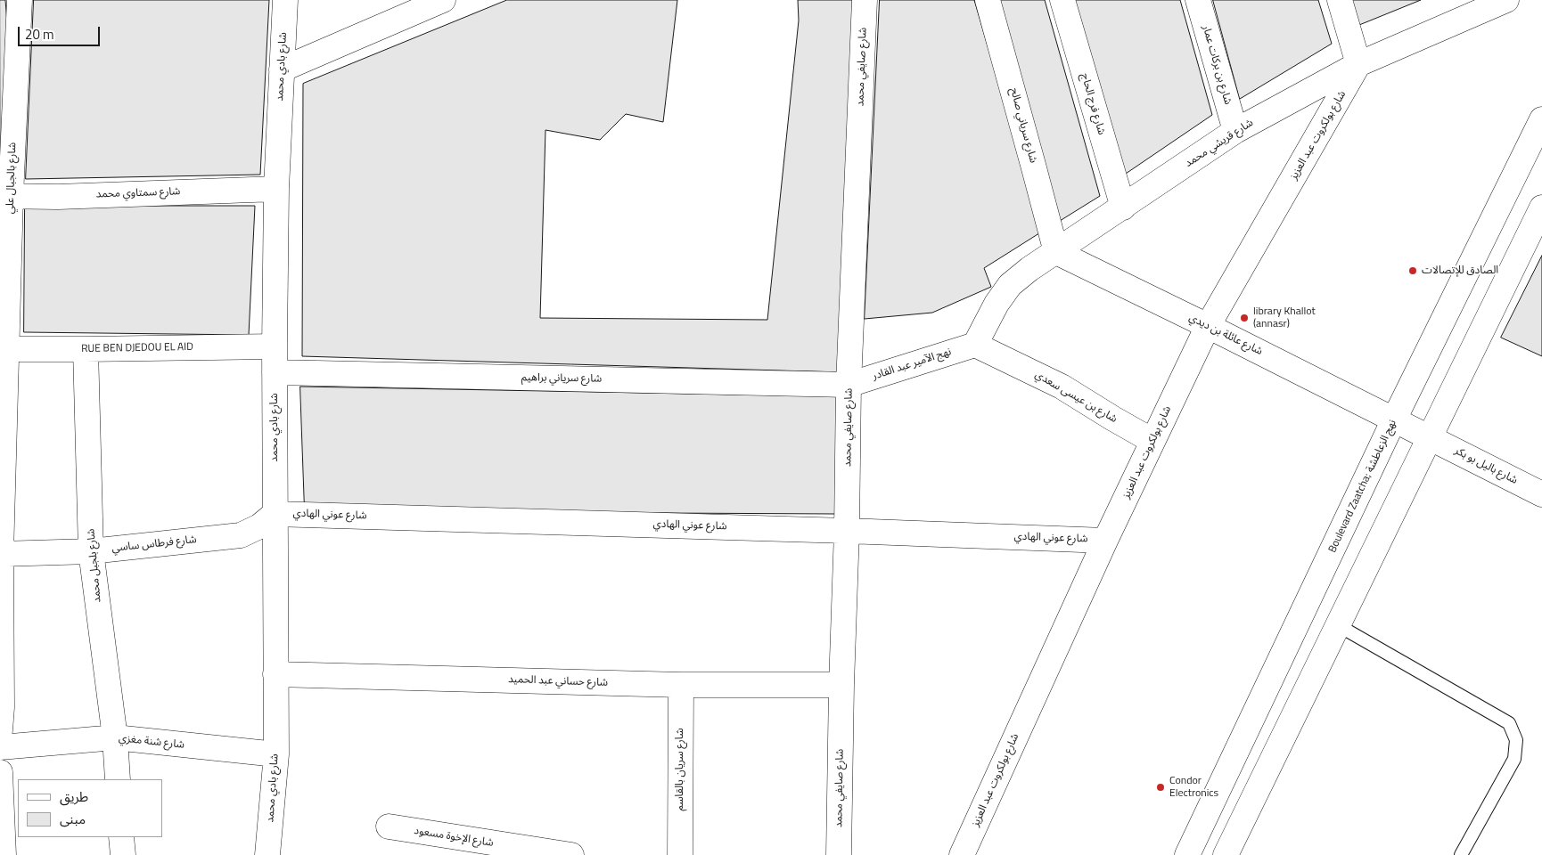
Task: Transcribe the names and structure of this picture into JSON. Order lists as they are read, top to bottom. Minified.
{"streets":{"street":["شارع بن بركات عمار","شارع بادي محمد","شارع صايفي محمد","شارع فرج الحاج","شارع سرياني صالح","شارع بولكروت عبد العزيز","شارع قريشي محمد","شارع بالجبال علي","شارع سمتاوي محمد","شارع عائلة بن ديدي","RUE BEN DJEDOU EL AID","نهج الآمير عبد القادر","شارع سرياني براهيم","شارع بن عيسى سعدي","شارع باليل بو بكر","Boulevard Zaatcha; نهج الزعاطشة","شارع عوني الهادي","شارع فرطاس ساسي","شارع بلجبل محمد","شارع حساني عبد الحميد","شارع شنة مغزي","شارع سريان بالقاسم","شارع الإخوة مسعود"]},"crossings":[["شارع بن بركات عمار","شارع قريشي محمد"],["شارع بادي محمد","شارع سمتاوي محمد"],["شارع بادي محمد","RUE BEN DJEDOU EL AID"],["شارع بادي محمد","شارع سرياني براهيم"],["شارع بادي محمد","شارع عوني الهادي"],["شارع بادي محمد","شارع فرطاس ساسي"],["شارع بادي محمد","شارع حساني عبد الحميد"],["شارع بادي محمد","شارع شنة مغزي"],["شارع صايفي محمد","نهج الآمير عبد القادر"],["شارع صايفي محمد","شارع سرياني براهيم"],["شارع صايفي محمد","شارع عوني الهادي"],["شارع صايفي محمد","شارع حساني عبد الحميد"],["شارع فرج الحاج","شارع قريشي محمد"],["شارع سرياني صالح","شارع قريشي محمد"],["شارع سرياني صالح","شارع عائلة بن ديدي"],["شارع بولكروت عبد العزيز","شارع قريشي محمد"],["شارع بولكروت عبد العزيز","شارع عائلة بن ديدي"],["شارع بولكروت عبد العزيز","شارع بن عيسى سعدي"],["شارع بولكروت عبد العزيز","شارع عوني الهادي"],["شارع قريشي محمد","شارع عائلة بن ديدي"],["شارع قريشي محمد","نهج الآمير عبد القادر"],["شارع قريشي محمد","شارع بن عيسى سعدي"],["شارع بالجبال علي","شارع سمتاوي محمد"],["شارع بالجبال علي","RUE BEN DJEDOU EL AID"],["شارع بالجبال علي","شارع فرطاس ساسي"],["شارع عائلة بن ديدي","شارع باليل بو بكر"],["شارع عائلة بن ديدي","Boulevard Zaatcha; نهج الزعاطشة"],["RUE BEN DJEDOU EL AID","شارع بلجبل محمد"],["نهج الآمير عبد القادر","شارع سرياني براهيم"],["نهج الآمير عبد القادر","شارع بن عيسى سعدي"],["شارع عوني الهادي","شارع فرطاس ساسي"],["شارع فرطاس ساسي","شارع بلجبل محمد"],["شارع بلجبل محمد","شارع شنة مغزي"],["شارع حساني عبد الحميد","شارع سريان بالقاسم"]],"places":["الصادق للإتصالات","library Khallot (annasr)","Condor Electronics"],"legend":["طريق","مبنى"],"scale_bar":"20 m"}
